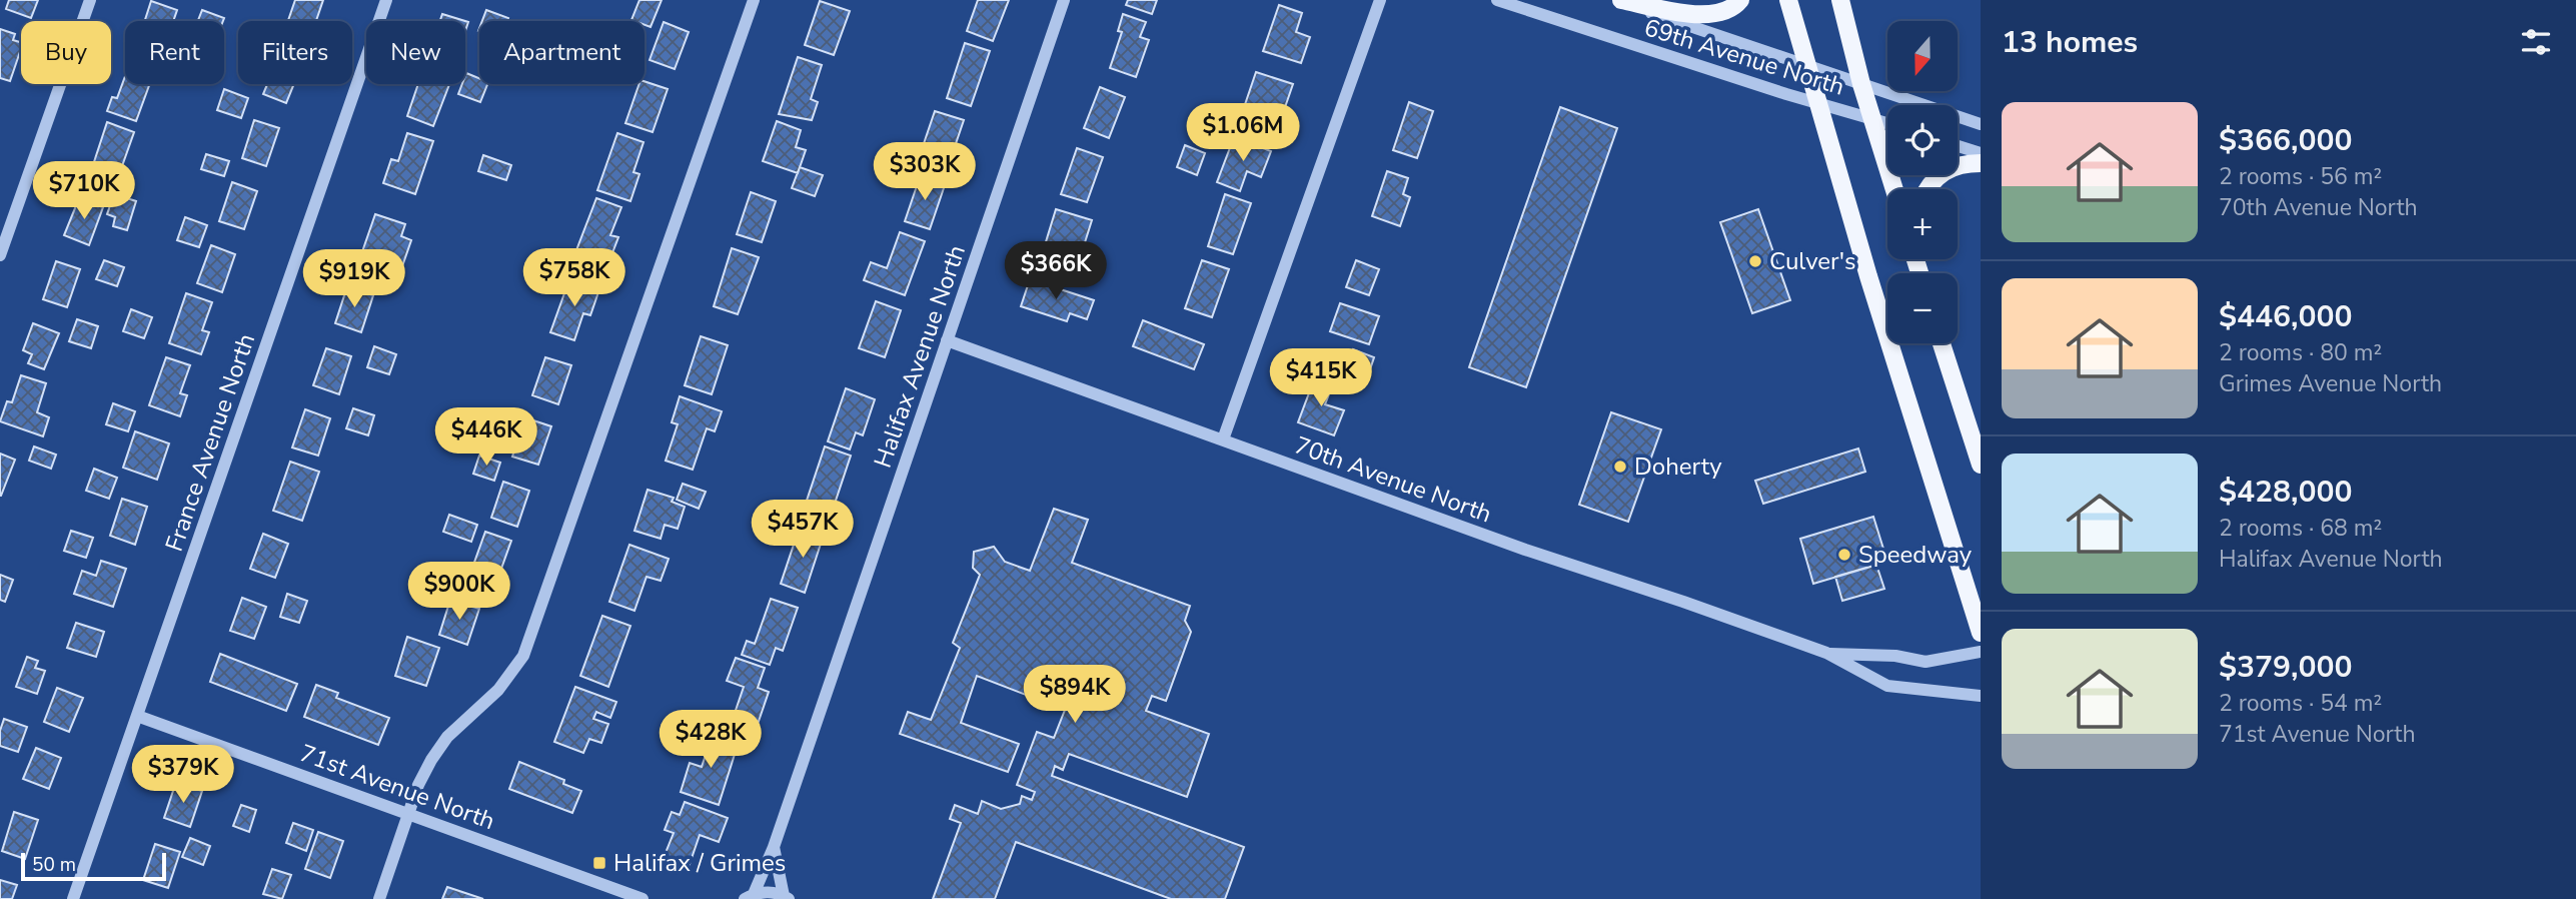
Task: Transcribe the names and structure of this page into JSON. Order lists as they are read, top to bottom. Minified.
{"streets":{"street":["69th Avenue North","Halifax Avenue North","France Avenue North","70th Avenue North","71st Avenue North"]},"crossings":[["Halifax Avenue North","70th Avenue North"],["France Avenue North","71st Avenue North"]],"places":{"other":["Culver's","Doherty","Speedway"],"transit":["Halifax / Grimes"]},"scale_bar":"50 m","north":"bottom","page":{"heading":"13 homes","map_buttons":["+","−"],"chip":["Buy","Rent","Filters","New","Apartment"],"list":[{"name":"$366,000","note":"2 rooms · 56 m² · 70th Avenue North"},{"name":"$446,000","note":"2 rooms · 80 m² · Grimes Avenue North"},{"name":"$428,000","note":"2 rooms · 68 m² · Halifax Avenue North"},{"name":"$379,000","note":"2 rooms · 54 m² · 71st Avenue North"}],"price":["$1.06M","$303K","$710K","$366K","$758K","$919K","$415K","$446K","$457K","$900K","$894K","$428K","$379K"],"scale":"50 m"}}
